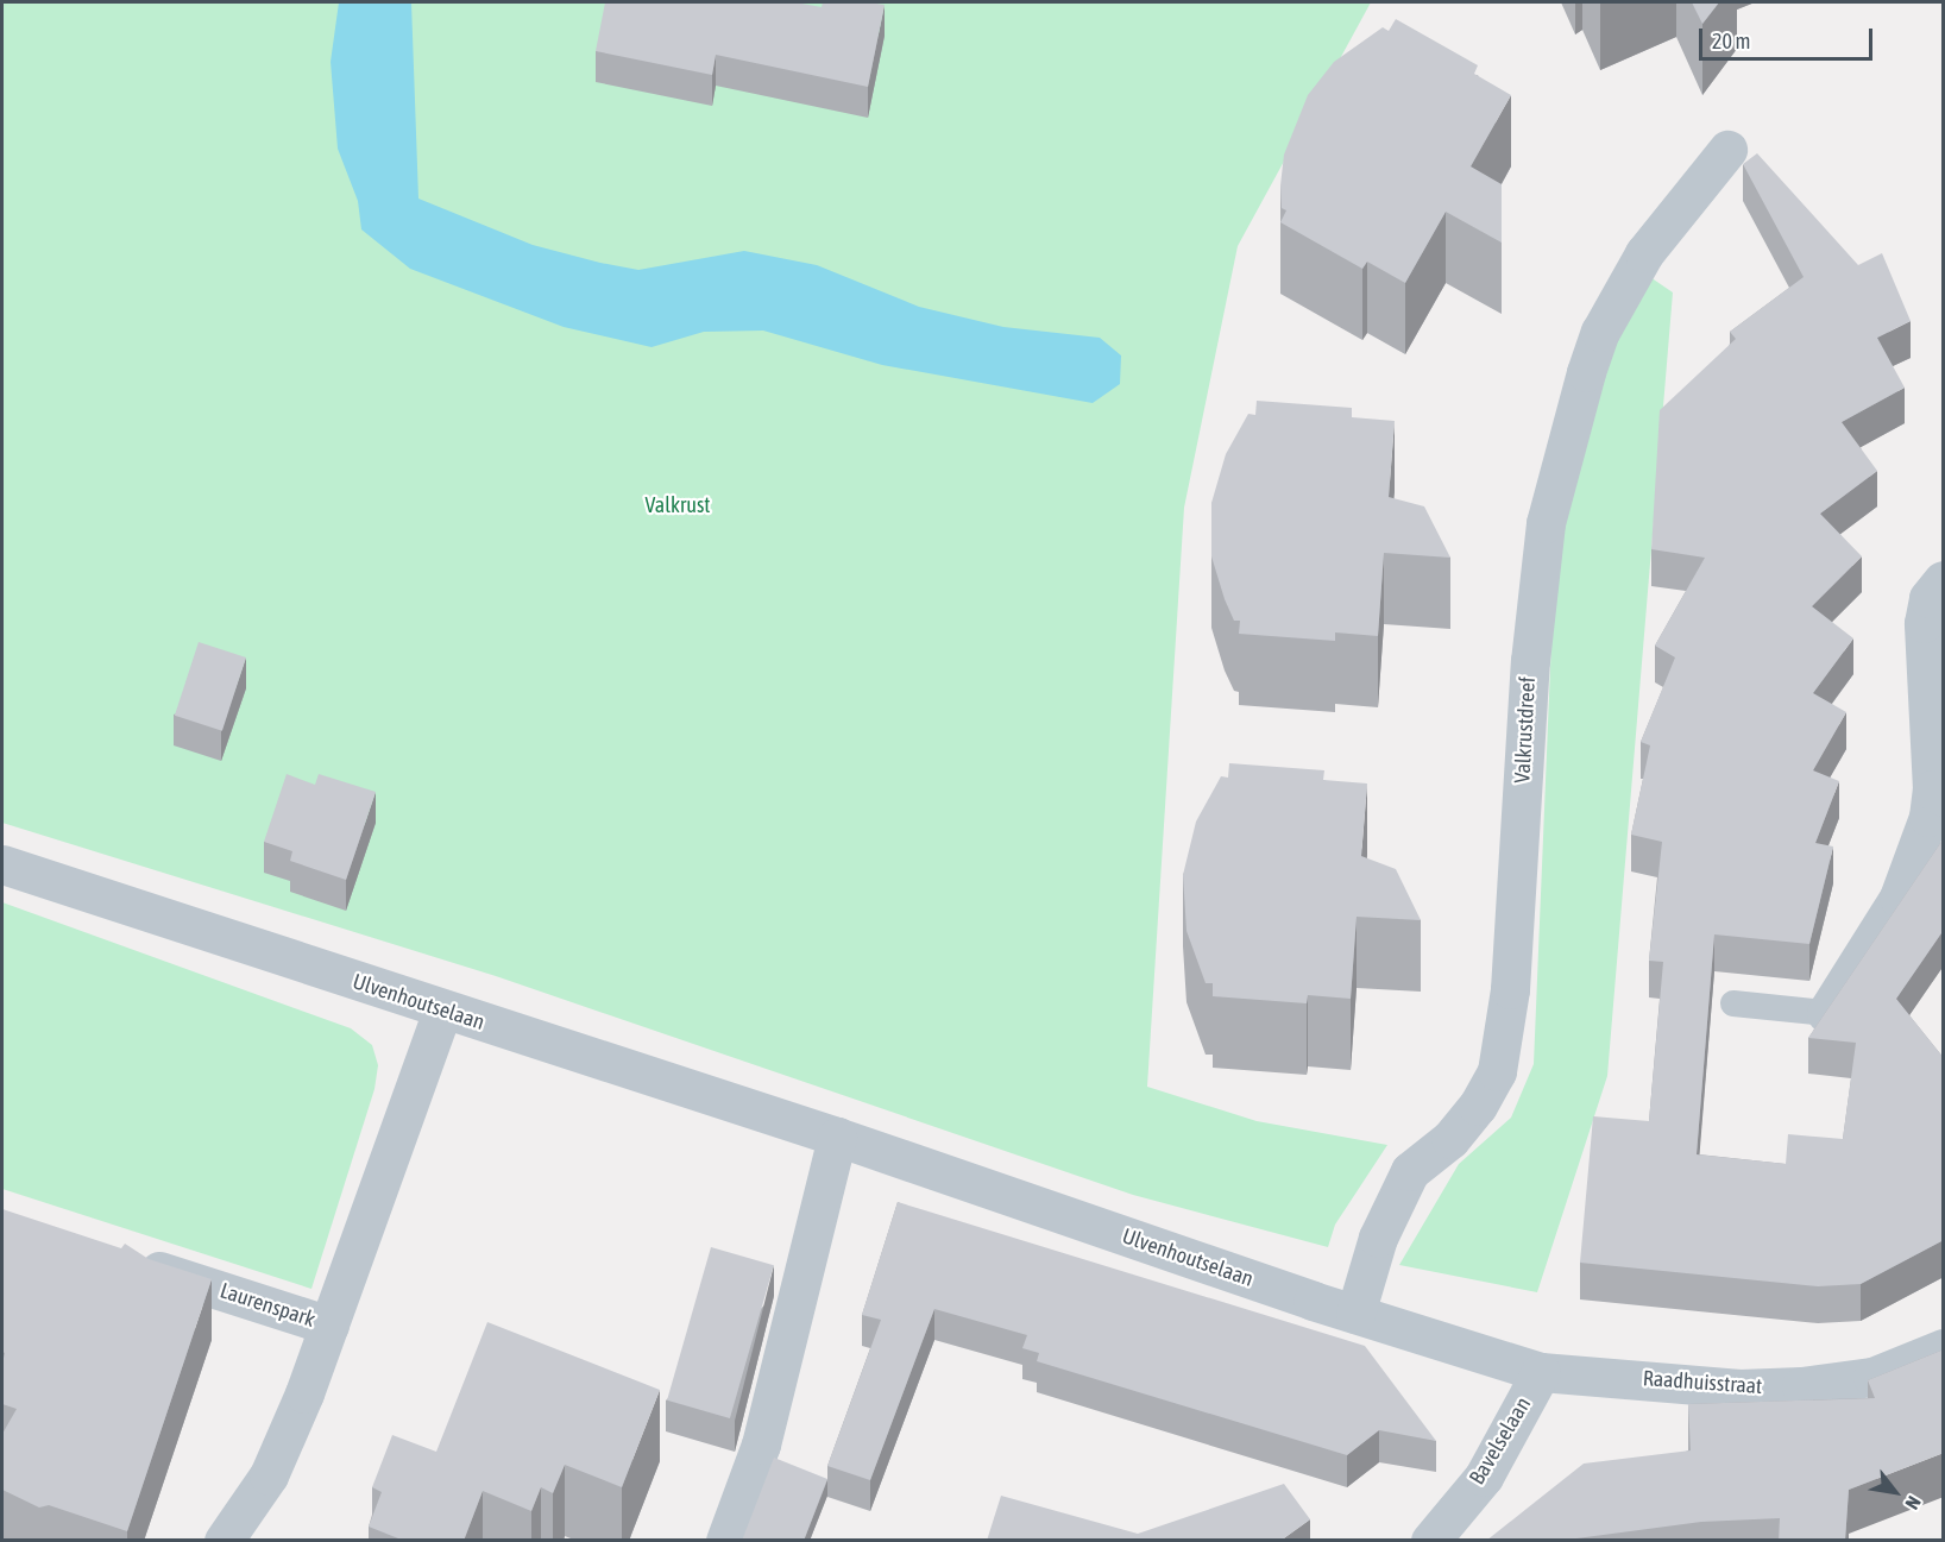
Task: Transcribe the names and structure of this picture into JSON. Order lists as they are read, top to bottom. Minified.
{"streets":{"street":["Valkrustdreef","Ulvenhoutselaan","Laurenspark","Raadhuisstraat","Bavelselaan"]},"crossings":[["Valkrustdreef","Ulvenhoutselaan"],["Ulvenhoutselaan","Laurenspark"],["Ulvenhoutselaan","Raadhuisstraat"],["Ulvenhoutselaan","Bavelselaan"],["Raadhuisstraat","Bavelselaan"]],"parks":["Valkrust"],"scale_bar":"20 m","north":"bottom right"}
